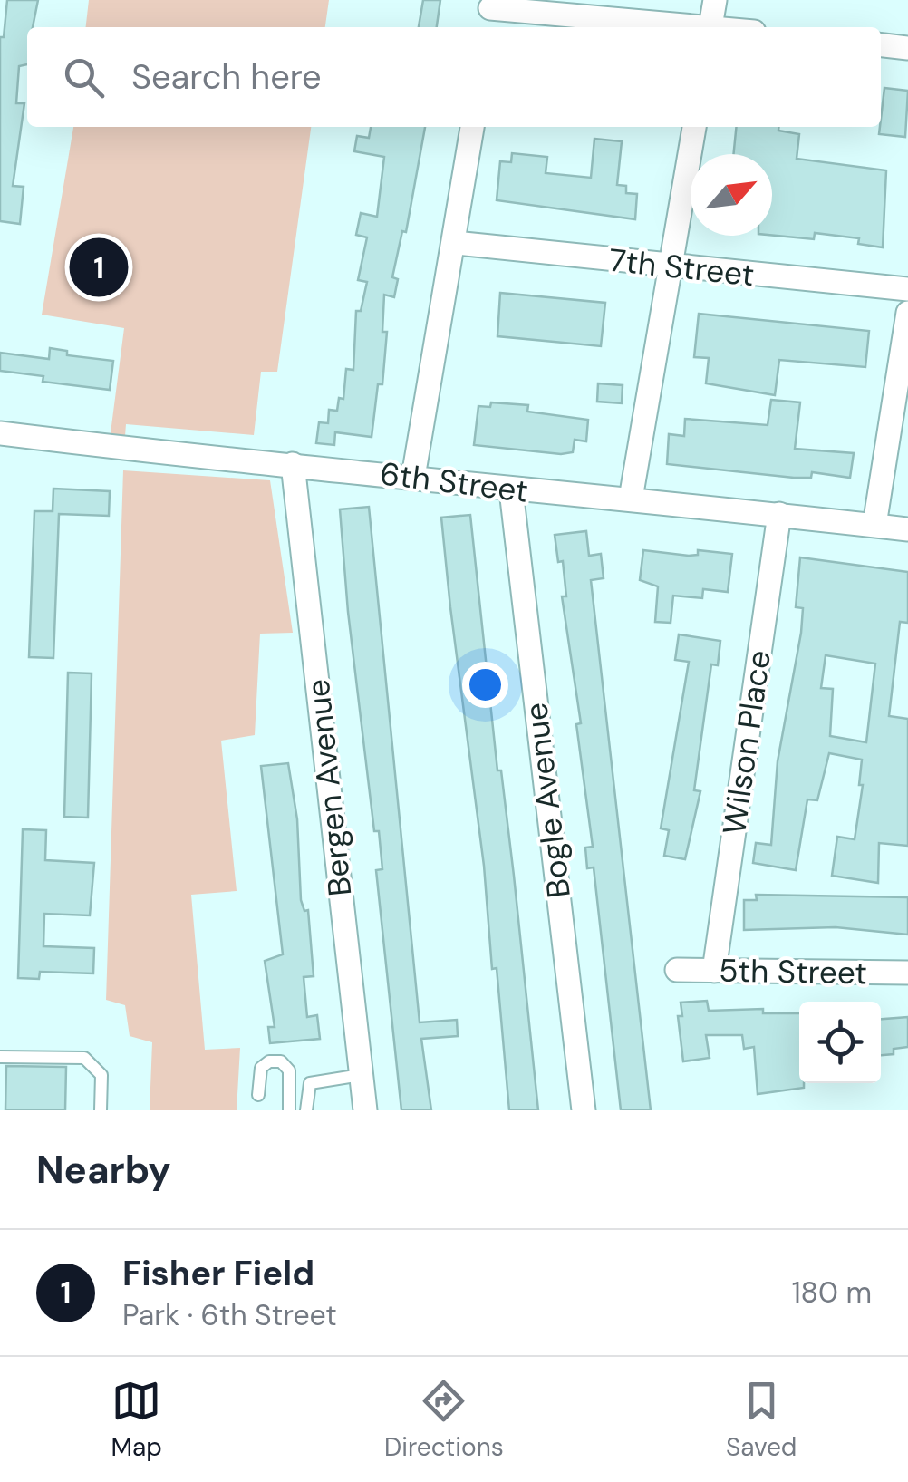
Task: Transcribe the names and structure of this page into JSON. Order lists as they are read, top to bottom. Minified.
{"streets":{"street":["7th Street","6th Street","Wilson Place","Bergen Avenue","Bogle Avenue","5th Street"]},"crossings":[["6th Street","Wilson Place"],["6th Street","Bergen Avenue"],["6th Street","Bogle Avenue"],["Wilson Place","5th Street"]],"north":"top right","page":{"search":"Search here","pins":"1","heading":"Nearby","list":[{"mark":"1","name":"Fisher Field","note":"Park · 6th Street","value":"180 m"}],"nav":["Map","Directions","Saved"]}}
